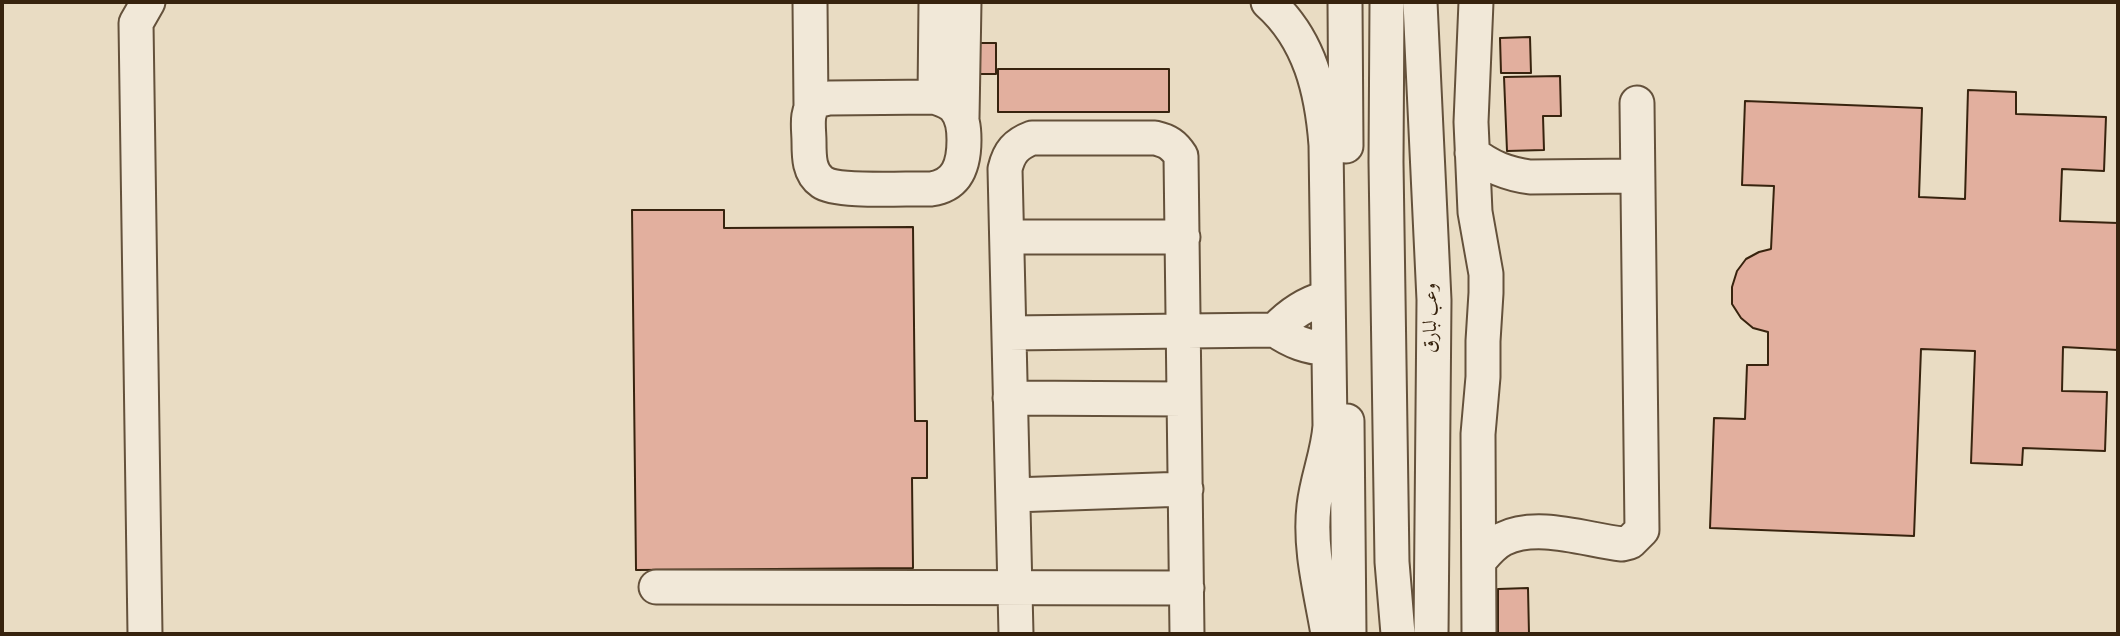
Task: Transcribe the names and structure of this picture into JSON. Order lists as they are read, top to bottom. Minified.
{"streets":{"street":["وعب لبارق"]}}
